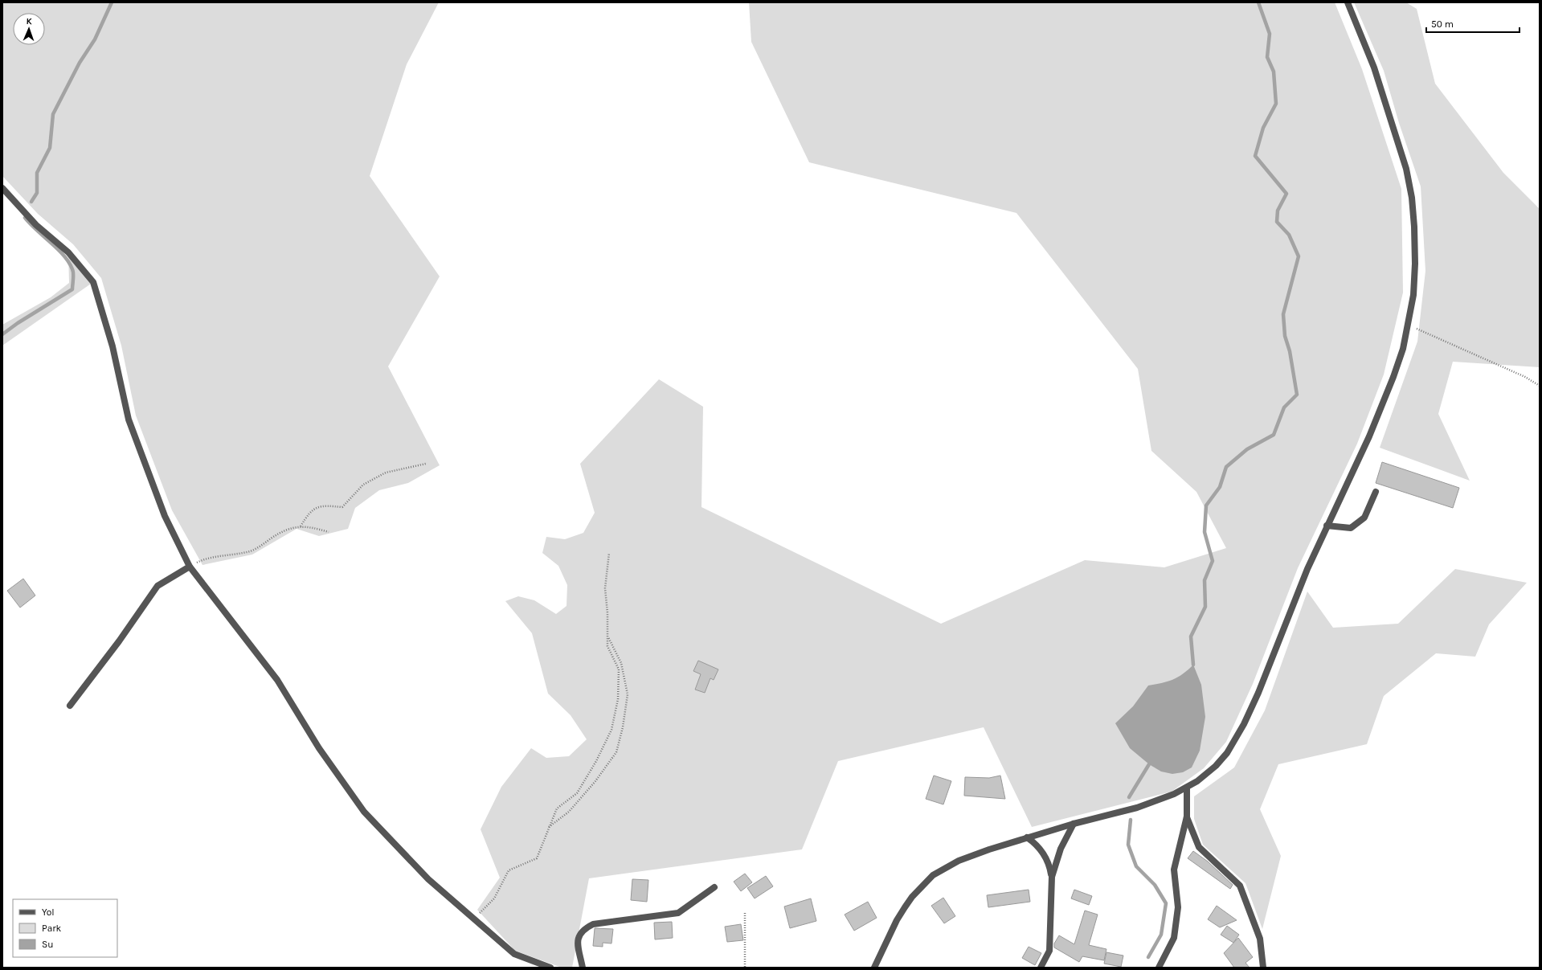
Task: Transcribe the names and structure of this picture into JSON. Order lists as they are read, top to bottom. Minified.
{"legend":["Yol","Park","Su"],"scale_bar":"50 m","north":"top"}
